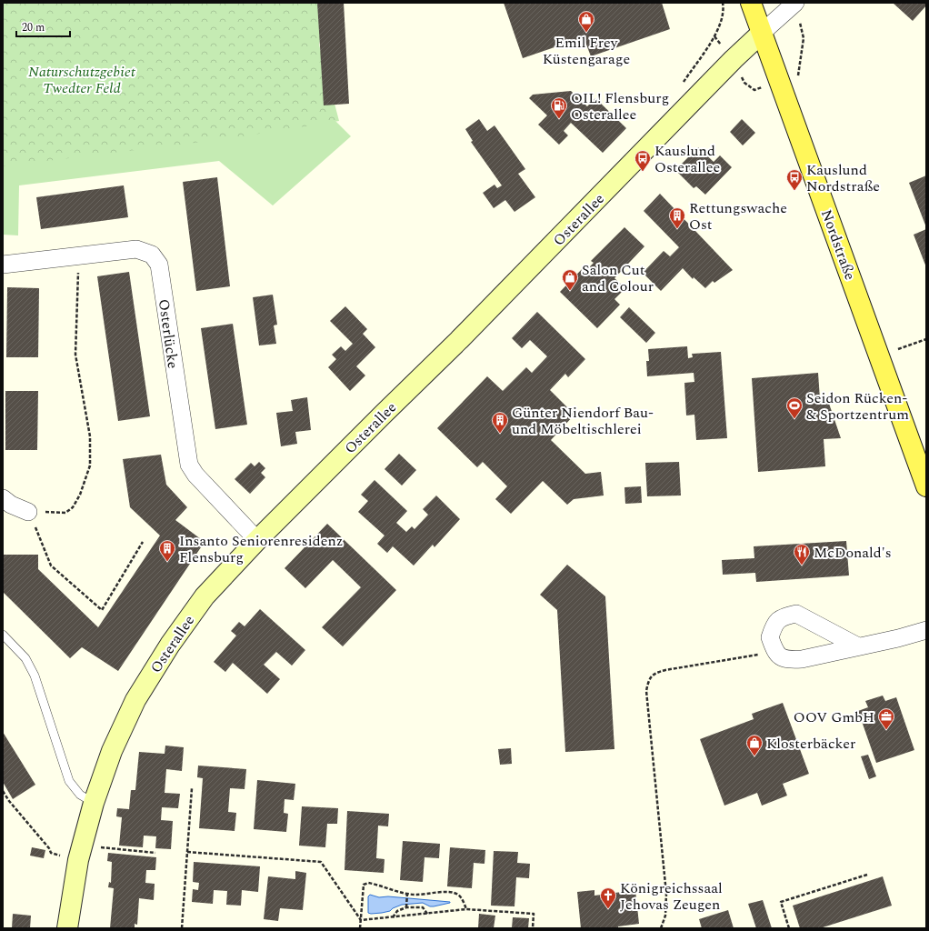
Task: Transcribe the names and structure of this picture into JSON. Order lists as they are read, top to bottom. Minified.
{"streets":{"main road":["Nordstraße"],"street":["Osterallee","Osterlücke"]},"crossings":[["Osterallee","Nordstraße"],["Osterallee","Osterlücke"]],"parks":["Naturschutzgebiet Twedter Feld"],"places":{"shop":["Emil Frey Küstengarage","Salon Cut and Colour","Klosterbäcker"],"fuel station":["OIL! Flensburg Osterallee"],"bus stop":["Kauslund Osterallee","Kauslund Nordstraße"],"building":["Rettungswache Ost","Günter Niendorf Bau- und Möbeltischlerei","Insanto Seniorenresidenz Flensburg"],"sports":["Seidon Rücken- & Sportzentrum"],"restaurant":["McDonald's"],"office":["OOV GmbH"],"church":["Königreichssaal Jehovas Zeugen"]},"scale_bar":"20 m"}
